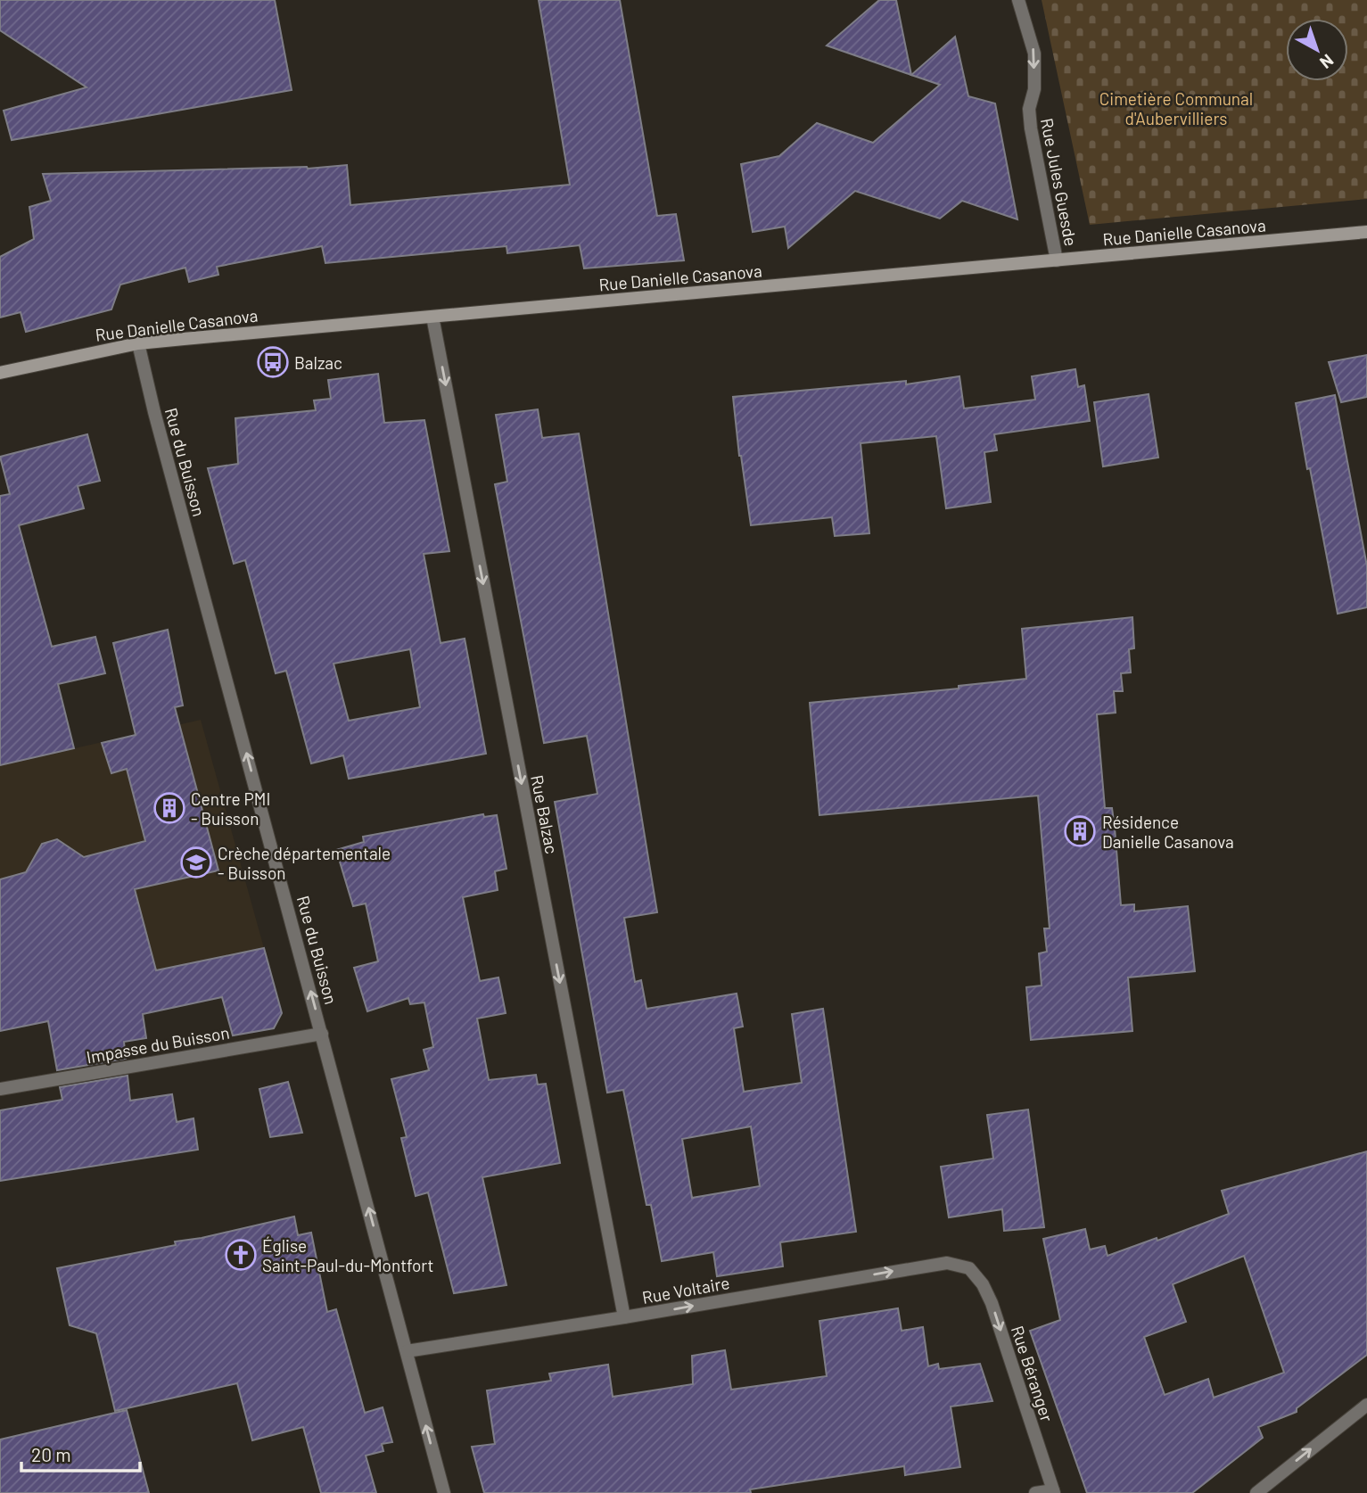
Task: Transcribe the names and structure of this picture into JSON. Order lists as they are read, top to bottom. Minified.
{"streets":{"main road":["Rue Danielle Casanova"],"street":["Rue Jules Guesde","Rue du Buisson","Rue Balzac","Impasse du Buisson","Rue Voltaire","Rue Béranger"]},"crossings":[["Rue Jules Guesde","Rue Danielle Casanova"],["Rue Danielle Casanova","Rue du Buisson"],["Rue Danielle Casanova","Rue Balzac"],["Rue du Buisson","Impasse du Buisson"],["Rue du Buisson","Rue Voltaire"],["Rue Balzac","Rue Voltaire"],["Rue Voltaire","Rue Béranger"]],"one_way":["Rue Jules Guesde","Rue du Buisson","Rue Balzac","Rue Voltaire","Rue Béranger"],"parks":["Cimetière Communal d'Aubervilliers"],"places":{"bus stop":["Balzac"],"building":["Centre PMI - Buisson","Résidence Danielle Casanova"],"school or university":["Crèche départementale - Buisson"],"church":["Église Saint-Paul-du-Montfort"]},"scale_bar":"20 m","north":"bottom right"}
